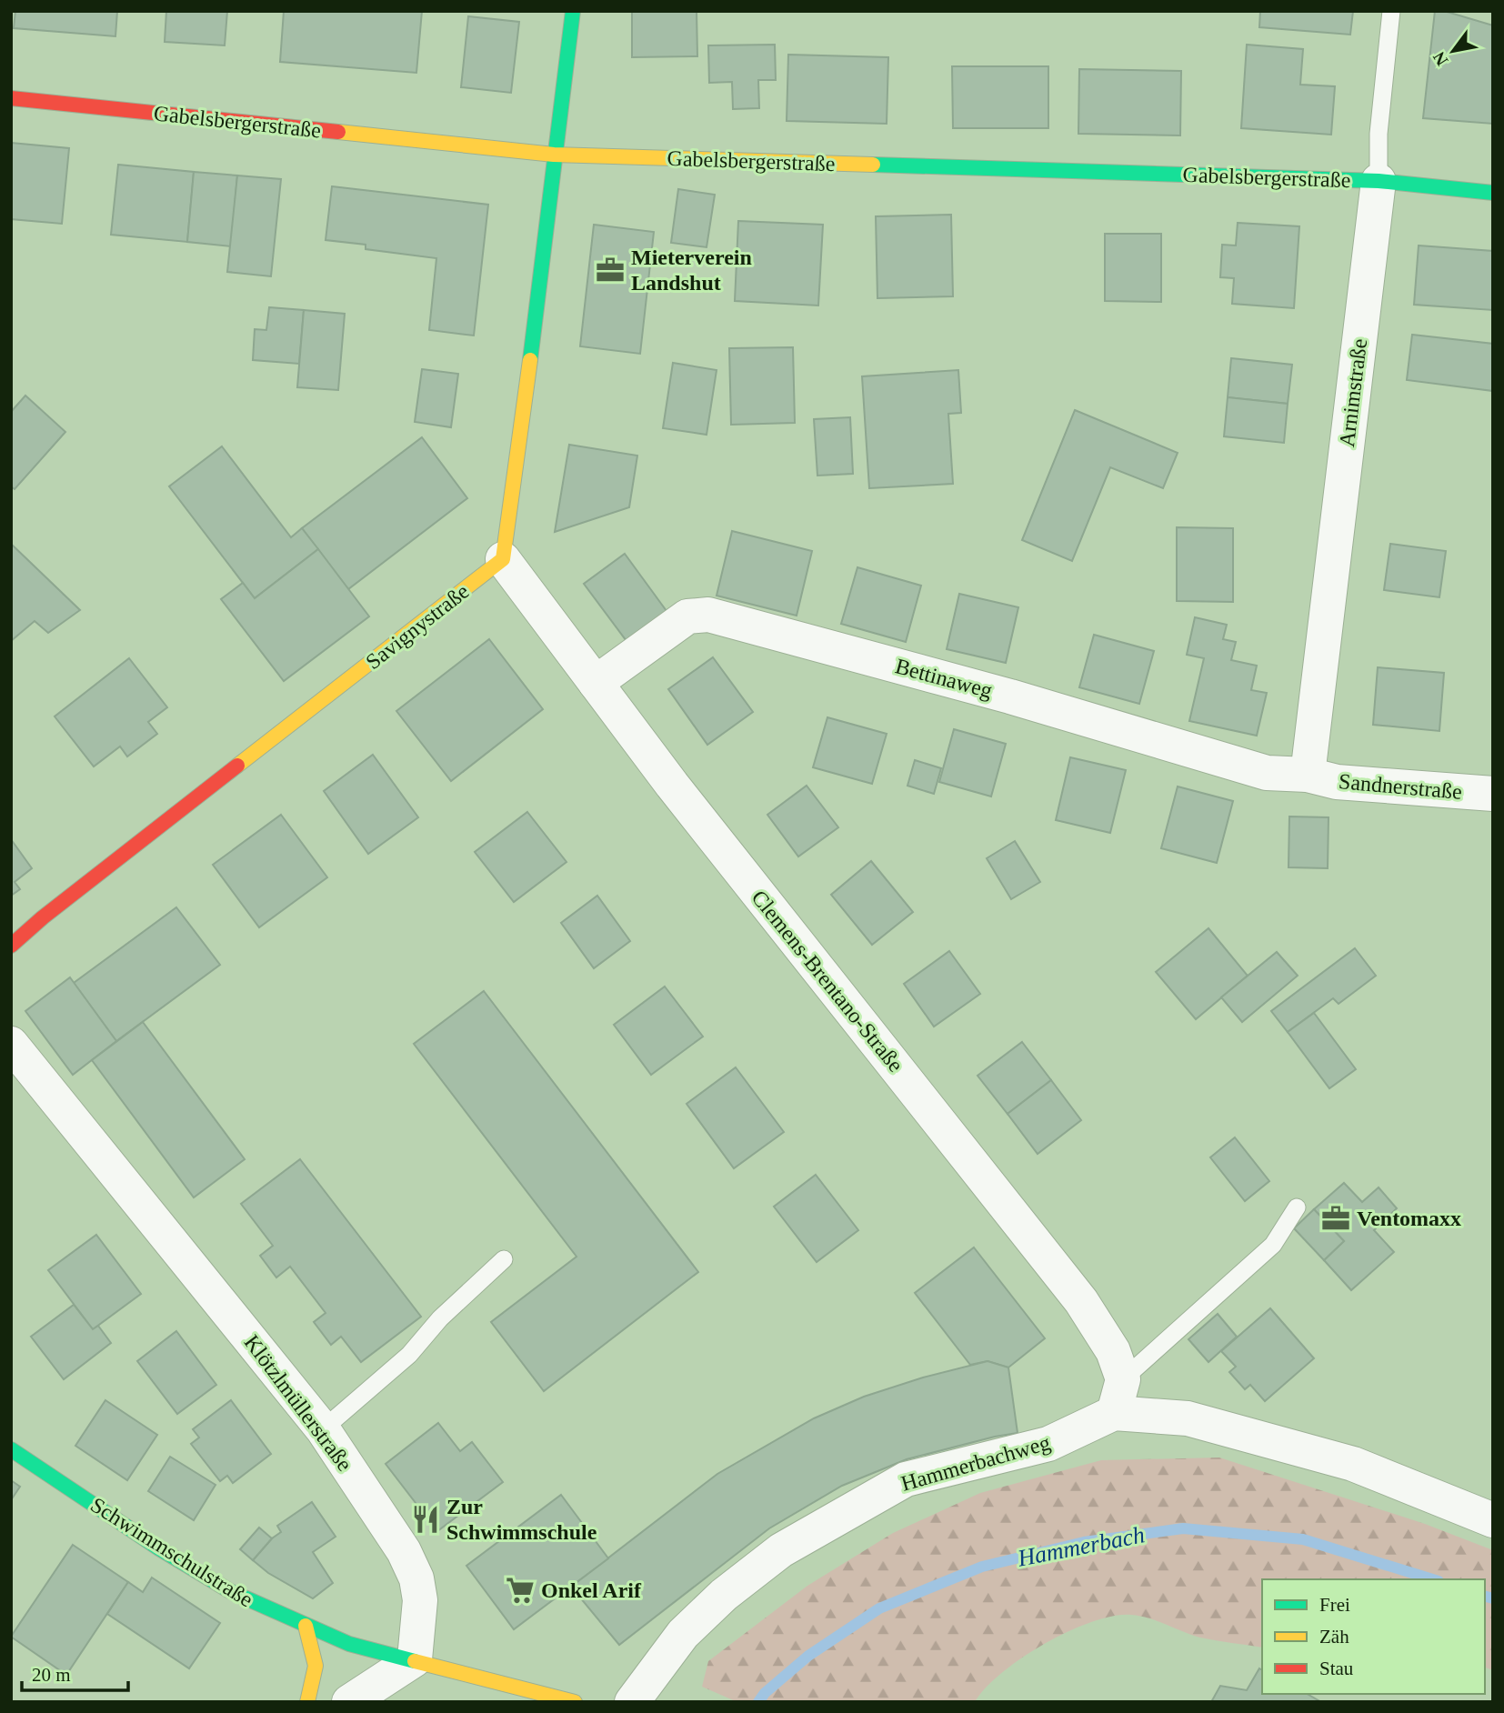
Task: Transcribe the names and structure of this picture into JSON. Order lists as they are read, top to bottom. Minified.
{"streets":{"street":["Gabelsbergerstraße","Arnimstraße","Savignystraße","Bettinaweg","Sandnerstraße","Clemens-Brentano-Straße","Klötzlmüllerstraße","Hammerbachweg","Schwimmschulstraße"]},"crossings":[["Gabelsbergerstraße","Arnimstraße"],["Arnimstraße","Bettinaweg"],["Arnimstraße","Sandnerstraße"],["Savignystraße","Clemens-Brentano-Straße"],["Bettinaweg","Sandnerstraße"],["Bettinaweg","Clemens-Brentano-Straße"],["Klötzlmüllerstraße","Schwimmschulstraße"]],"water":["Hammerbach"],"places":{"office":["Mieterverein Landshut","Ventomaxx"],"restaurant":["Zur Schwimmschule"],"supermarket":["Onkel Arif"]},"legend":["Frei","Zäh","Stau"],"scale_bar":"20 m","north":"bottom left"}
